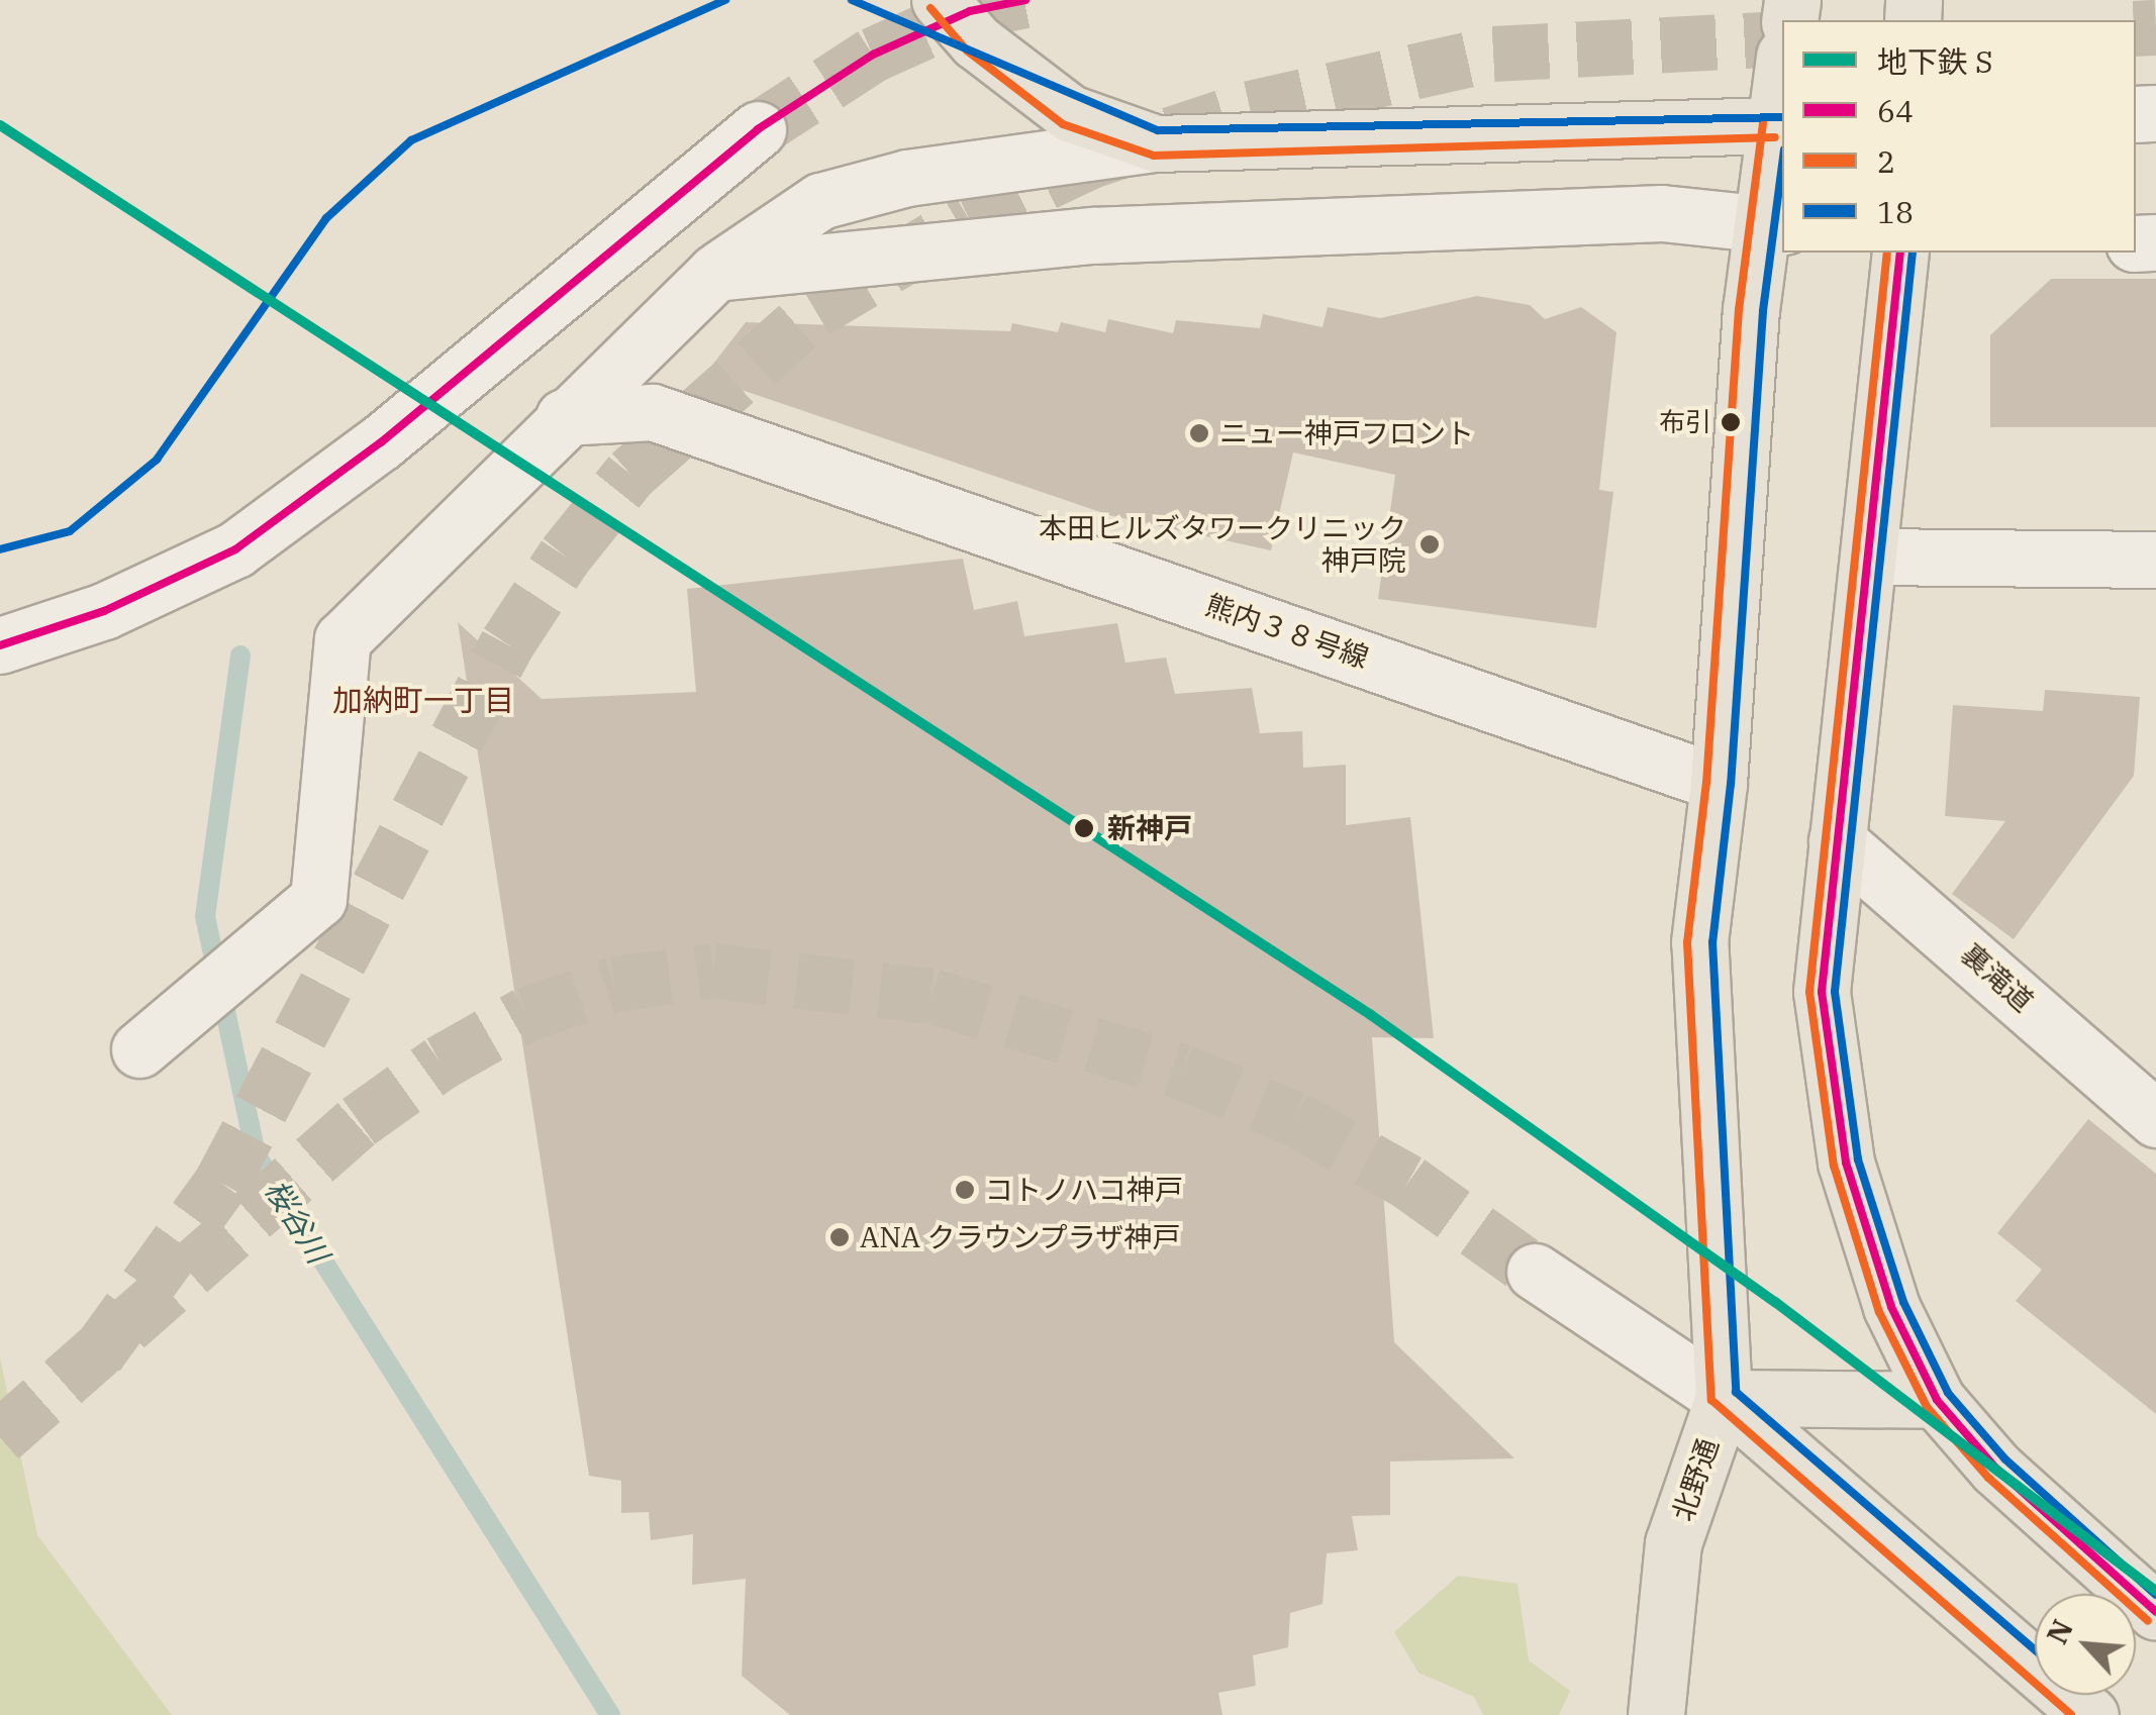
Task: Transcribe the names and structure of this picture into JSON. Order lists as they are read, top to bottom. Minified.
{"streets":{"main road":["北野通"],"street":["熊内３８号線","裏滝道"]},"districts":["加納町一丁目"],"water":["桜谷川"],"places":["布引","ニュー神戸フロント","本田ヒルズタワークリニック 神戸院","新神戸","コトノハコ神戸","ANA クラウンプラザ神戸"],"lines":["transit line 64","transit line 18","transit line 2","metro line S"],"legend":["地下鉄 S","64","2","18"],"north":"top left"}
